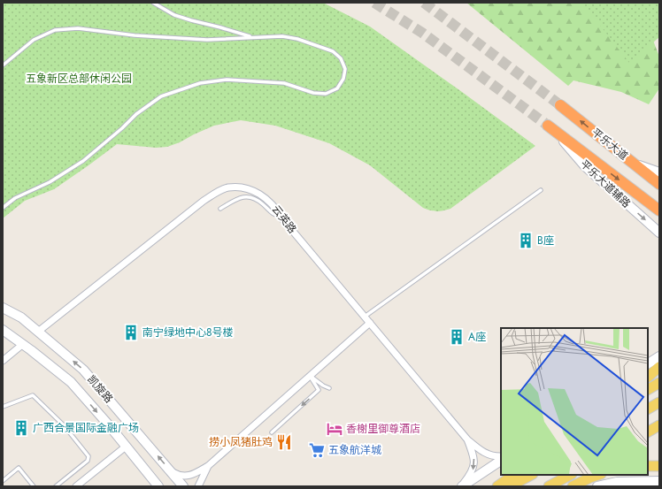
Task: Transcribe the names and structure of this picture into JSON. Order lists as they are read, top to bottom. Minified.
{"streets":{"highway":["平乐大道"],"street":["平乐大道辅路","云英路","凯旋路"]},"crossings":[["云英路","凯旋路"]],"one_way":["平乐大道辅路"],"parks":["五象新区总部休闲公园"],"places":{"building":["B座","南宁绿地中心8号楼","A座","广西合景国际金融广场"],"hotel":["香榭里御尊酒店"],"restaurant":["捞小凤猪肚鸡"],"supermarket":["五象航洋城"]}}
